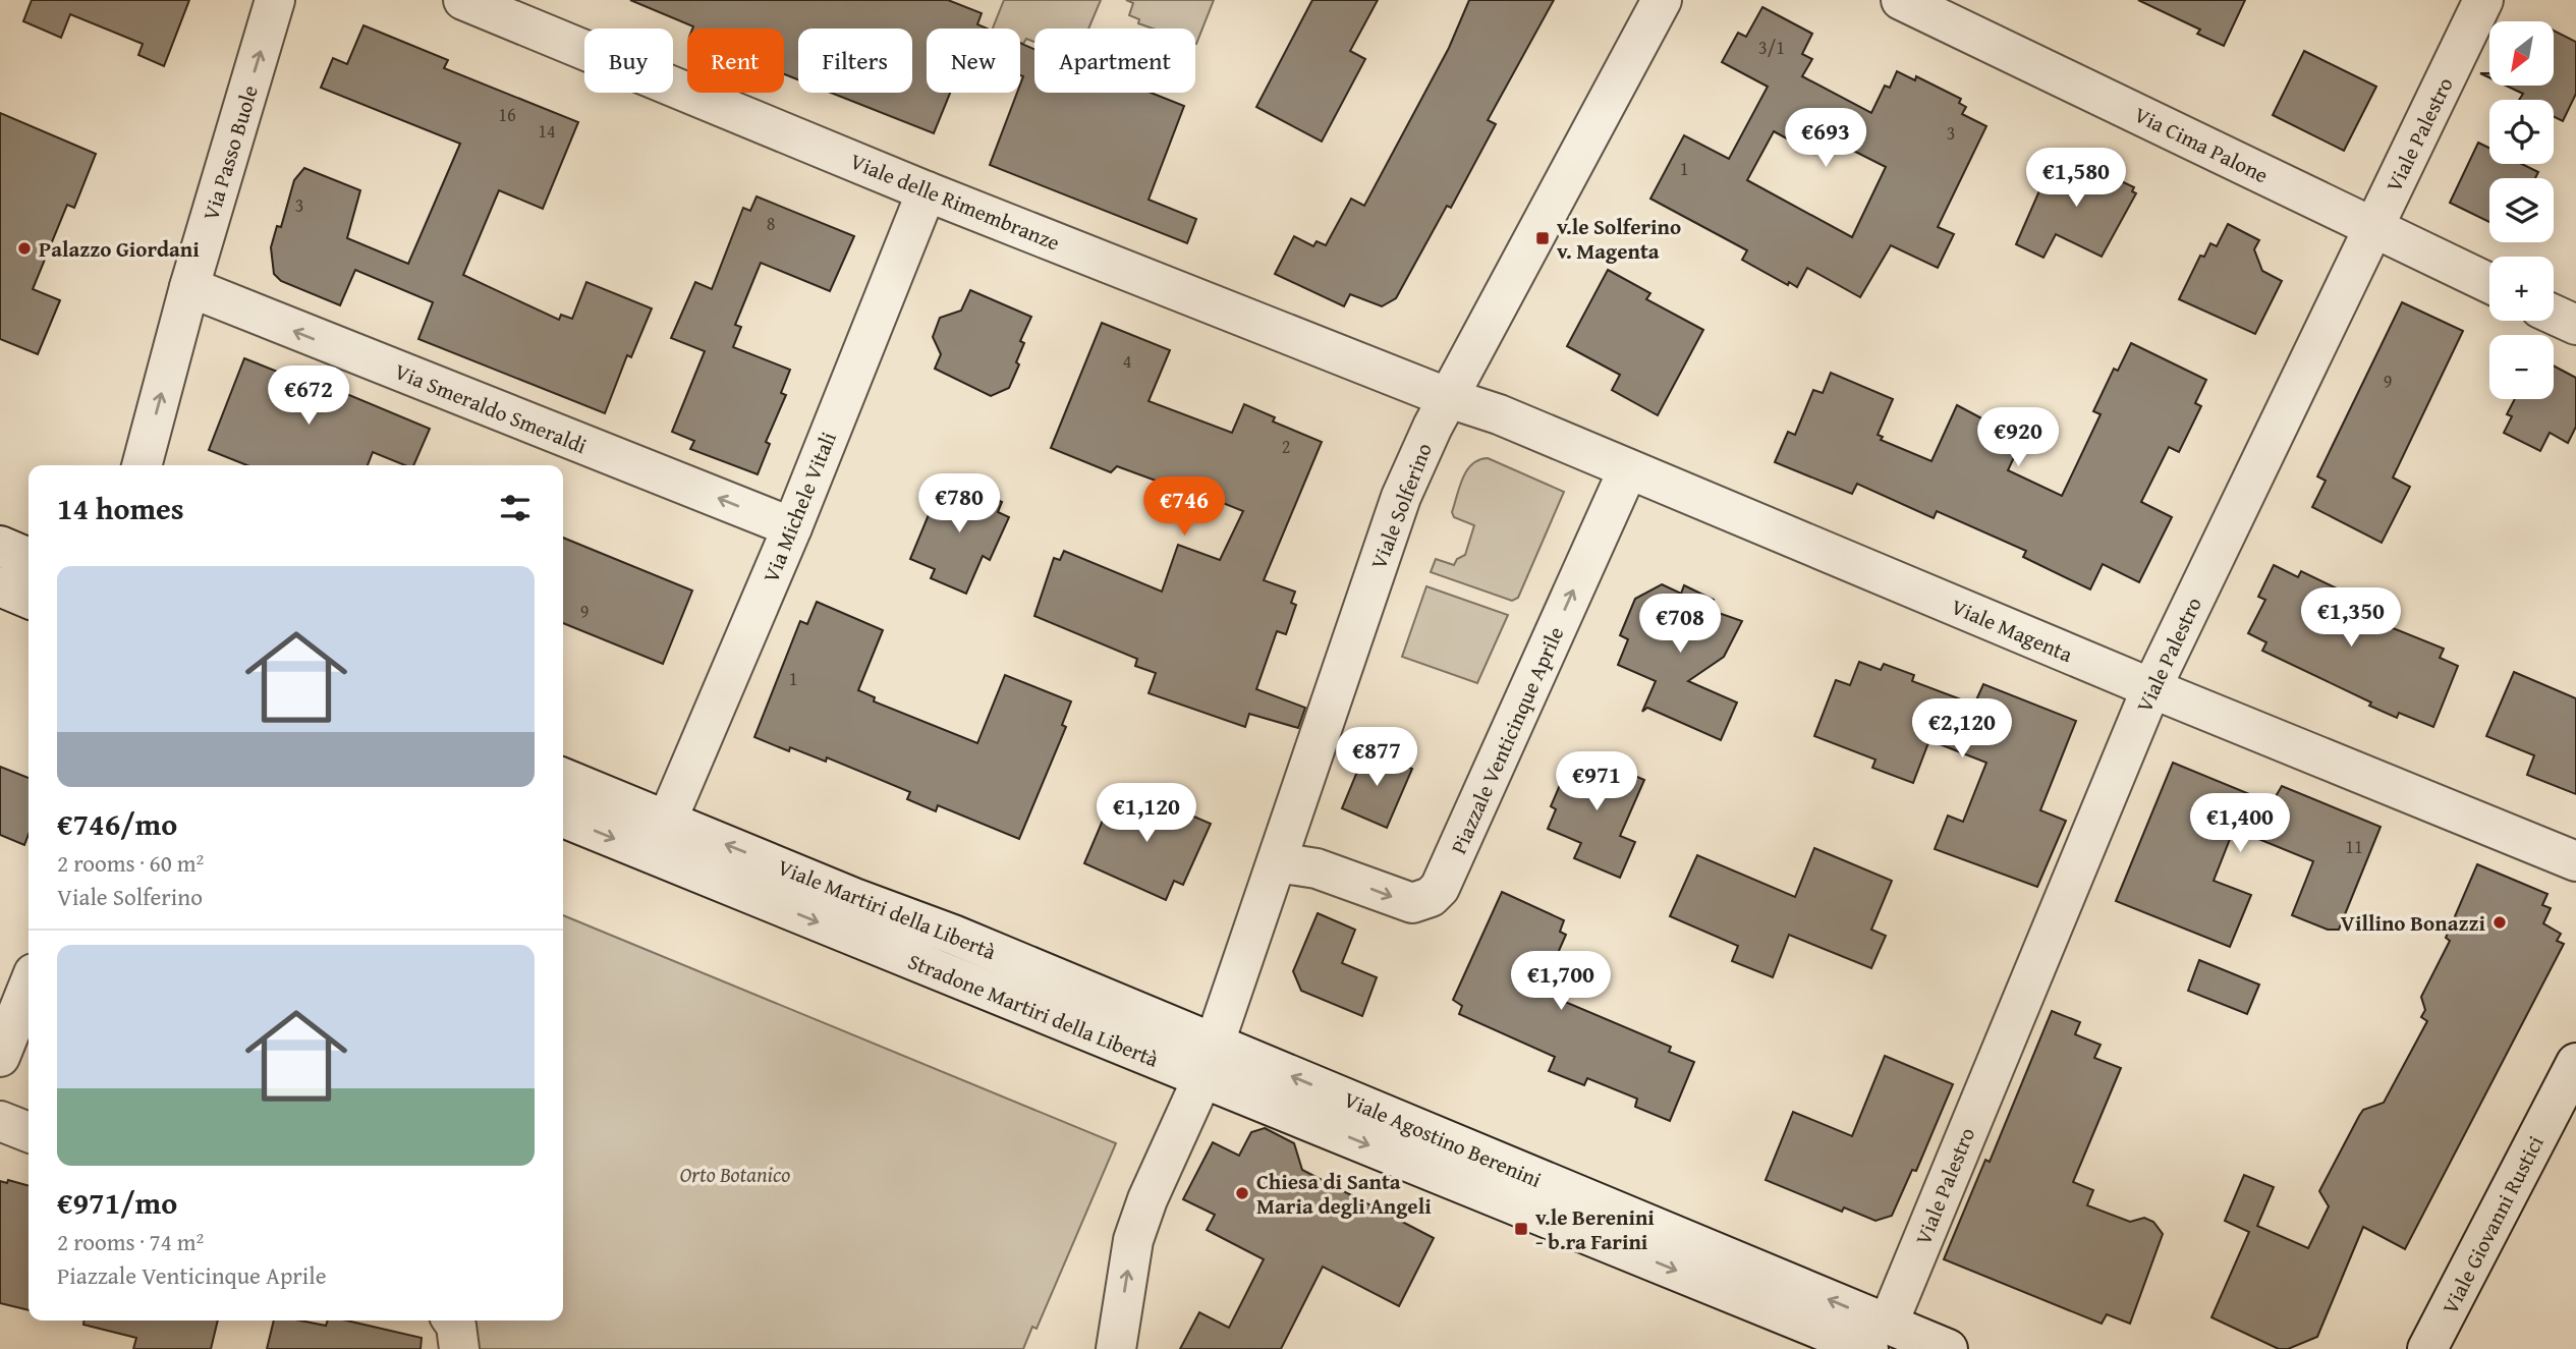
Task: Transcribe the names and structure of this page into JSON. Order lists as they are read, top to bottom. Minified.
{"streets":{"street":["Viale Palestro","Via Cima Palone","Via Passo Buole","Viale delle Rimembranze","Via Smeraldo Smeraldi","Viale Solferino","Via Michele Vitali","Viale Magenta","Piazzale Venticinque Aprile","Viale Martiri della Libertà","Stradone Martiri della Libertà","Viale Agostino Berenini","Viale Giovanni Rustici"]},"crossings":[["Viale Palestro","Via Cima Palone"],["Viale Palestro","Viale Magenta"],["Viale Palestro","Viale Agostino Berenini"],["Via Passo Buole","Via Smeraldo Smeraldi"],["Viale delle Rimembranze","Viale Solferino"],["Viale delle Rimembranze","Via Michele Vitali"],["Viale delle Rimembranze","Viale Magenta"],["Via Smeraldo Smeraldi","Via Michele Vitali"],["Viale Solferino","Viale Magenta"],["Viale Solferino","Piazzale Venticinque Aprile"],["Viale Solferino","Viale Martiri della Libertà"],["Viale Solferino","Stradone Martiri della Libertà"],["Viale Solferino","Viale Agostino Berenini"],["Via Michele Vitali","Viale Martiri della Libertà"],["Viale Magenta","Piazzale Venticinque Aprile"],["Viale Martiri della Libertà","Stradone Martiri della Libertà"],["Viale Martiri della Libertà","Viale Agostino Berenini"],["Stradone Martiri della Libertà","Viale Agostino Berenini"]],"one_way":["Via Passo Buole","Via Smeraldo Smeraldi","Piazzale Venticinque Aprile","Viale Martiri della Libertà","Stradone Martiri della Libertà"],"parks":["Orto Botanico"],"places":{"transit":["v.le Solferino v. Magenta","v.le Berenini - b.ra Farini"],"other":["Palazzo Giordani","Villino Bonazzi","Chiesa di Santa Maria degli Angeli"]},"house_numbers":["3/1","16","14","3","1","3","8","4","9","2","9","1","11"],"north":"bottom left","page":{"map_buttons":["+","−"],"chip":["Buy","Rent","Filters","New","Apartment"],"price":["€693","€1,580","€672","€920","€780","€746","€1,350","€708","€2,120","€877","€971","€1,120","€1,400","€1,700"],"heading":"14 homes","list":[{"name":"€746/mo","note":"2 rooms · 60 m² · Viale Solferino"},{"name":"€971/mo","note":"2 rooms · 74 m² · Piazzale Venticinque Aprile"}]}}
